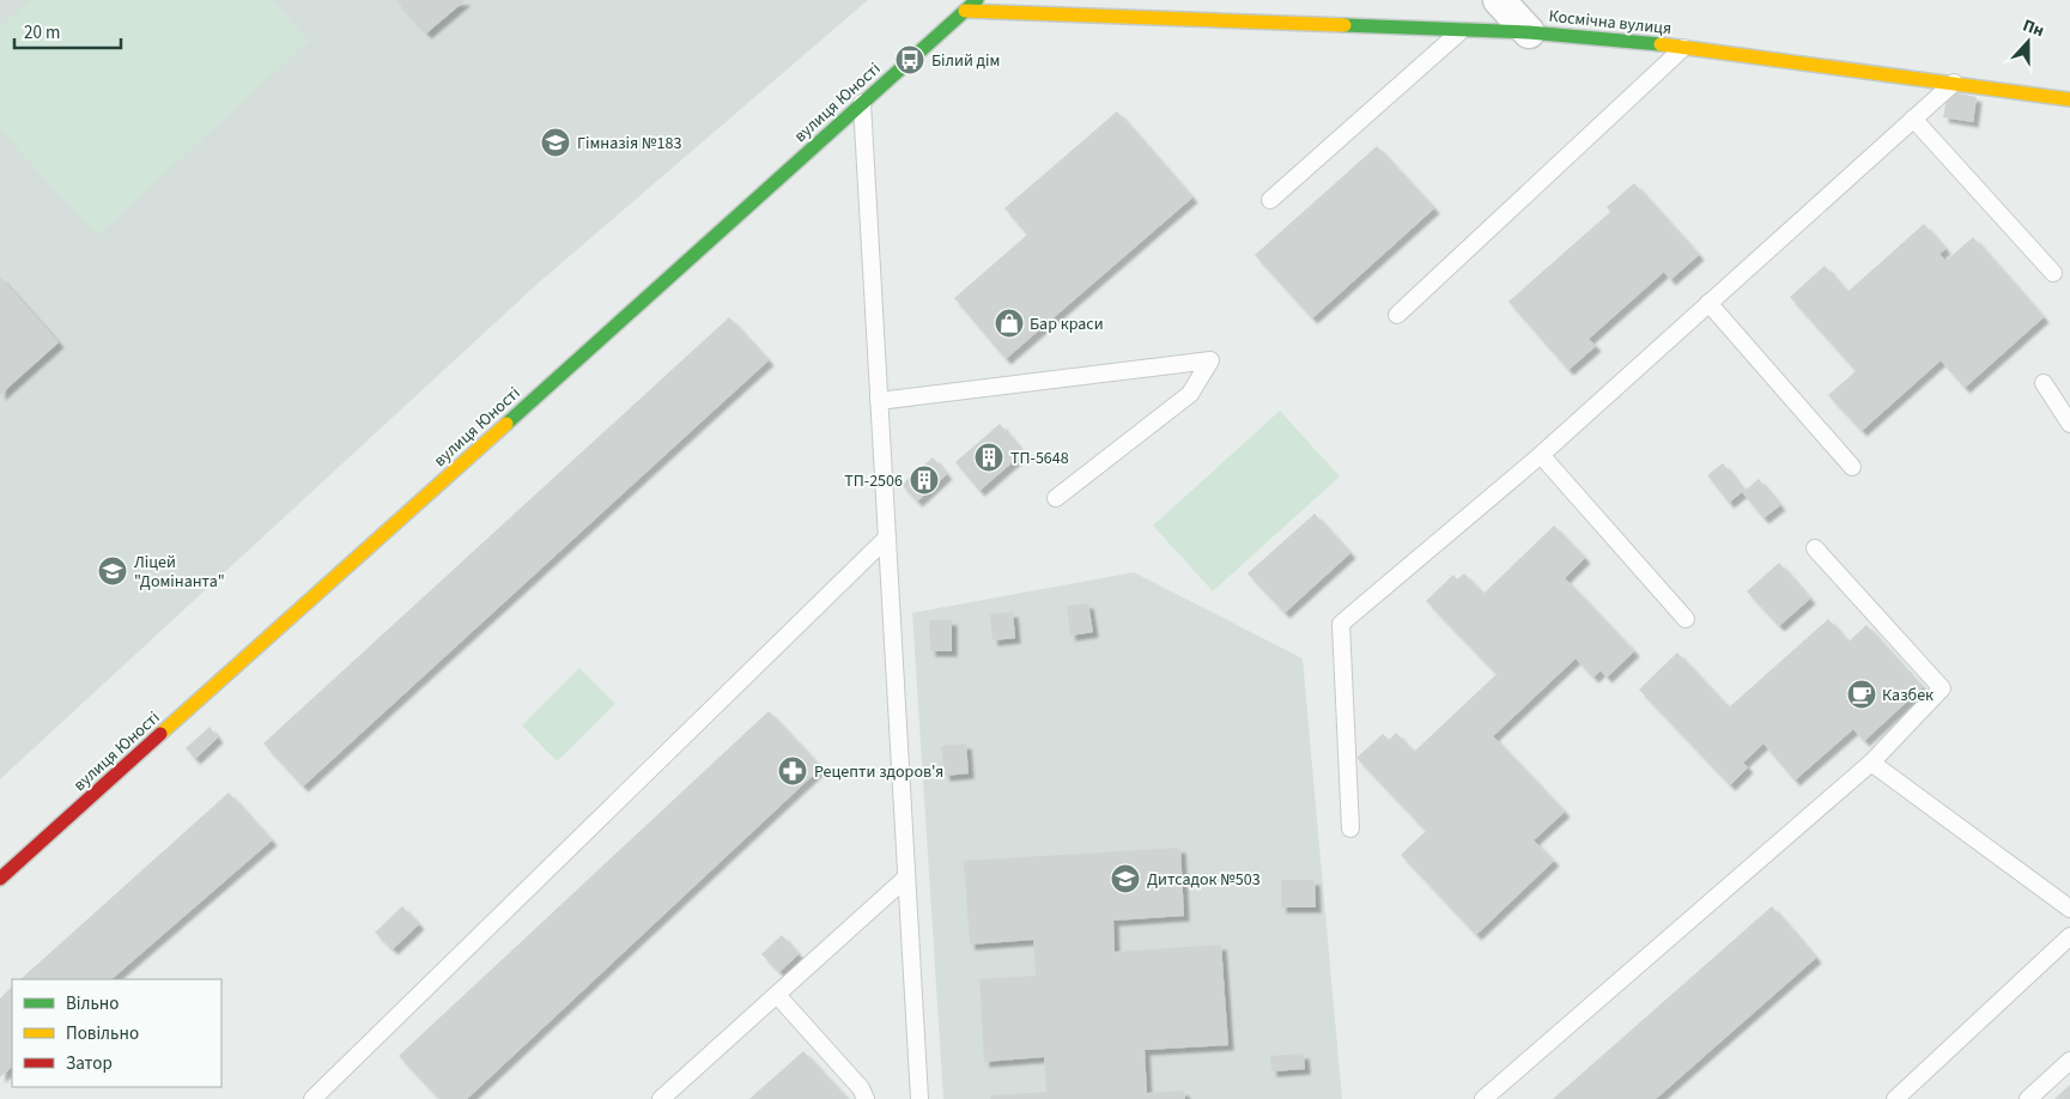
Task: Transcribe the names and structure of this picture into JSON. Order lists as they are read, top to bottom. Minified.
{"streets":{"street":["Космічна вулиця","вулиця Юності"]},"crossings":[["Космічна вулиця","вулиця Юності"]],"places":{"bus stop":["Білий дім"],"school or university":["Гімназія №183","Ліцей \"Домінанта\"","Дитсадок №503"],"shop":["Бар краси"],"building":["ТП-5648","ТП-2506"],"cafe":["Казбек"],"pharmacy":["Рецепти здоров'я"]},"legend":["Вільно","Повільно","Затор"],"scale_bar":"20 m","north":"top"}
